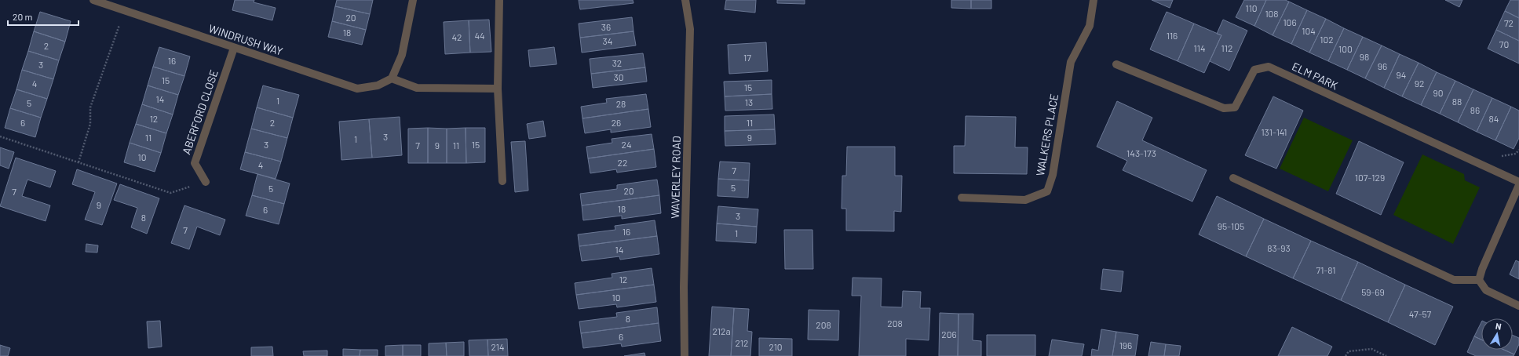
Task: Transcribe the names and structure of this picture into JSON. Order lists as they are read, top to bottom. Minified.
{"streets":{"street":["WINDRUSH WAY","ELM PARK","ABERFORD CLOSE","WALKERS PLACE","WAVERLEY ROAD"]},"crossings":[["WINDRUSH WAY","ABERFORD CLOSE"]],"house_numbers":["110","108","20","106","72","36","104","18","44","116","42","102","34","70","2","114","112","100","98","17","16","32","3","96","94","30","15","4","92","15","90","14","1","88","13","5","28","86","12","84","6","2","26","11","131-141","3","11","9","1","3","15","24","7","9","11","143-173","10","22","4","7","107-129","5","5","20","7","9","18","6","3","8","95-105","7","16","1","83-93","14","71-81","12","59-69","10","47-57","8","208","208","212a","206","6","212","196","214","210"],"scale_bar":"20 m","north":"top"}
